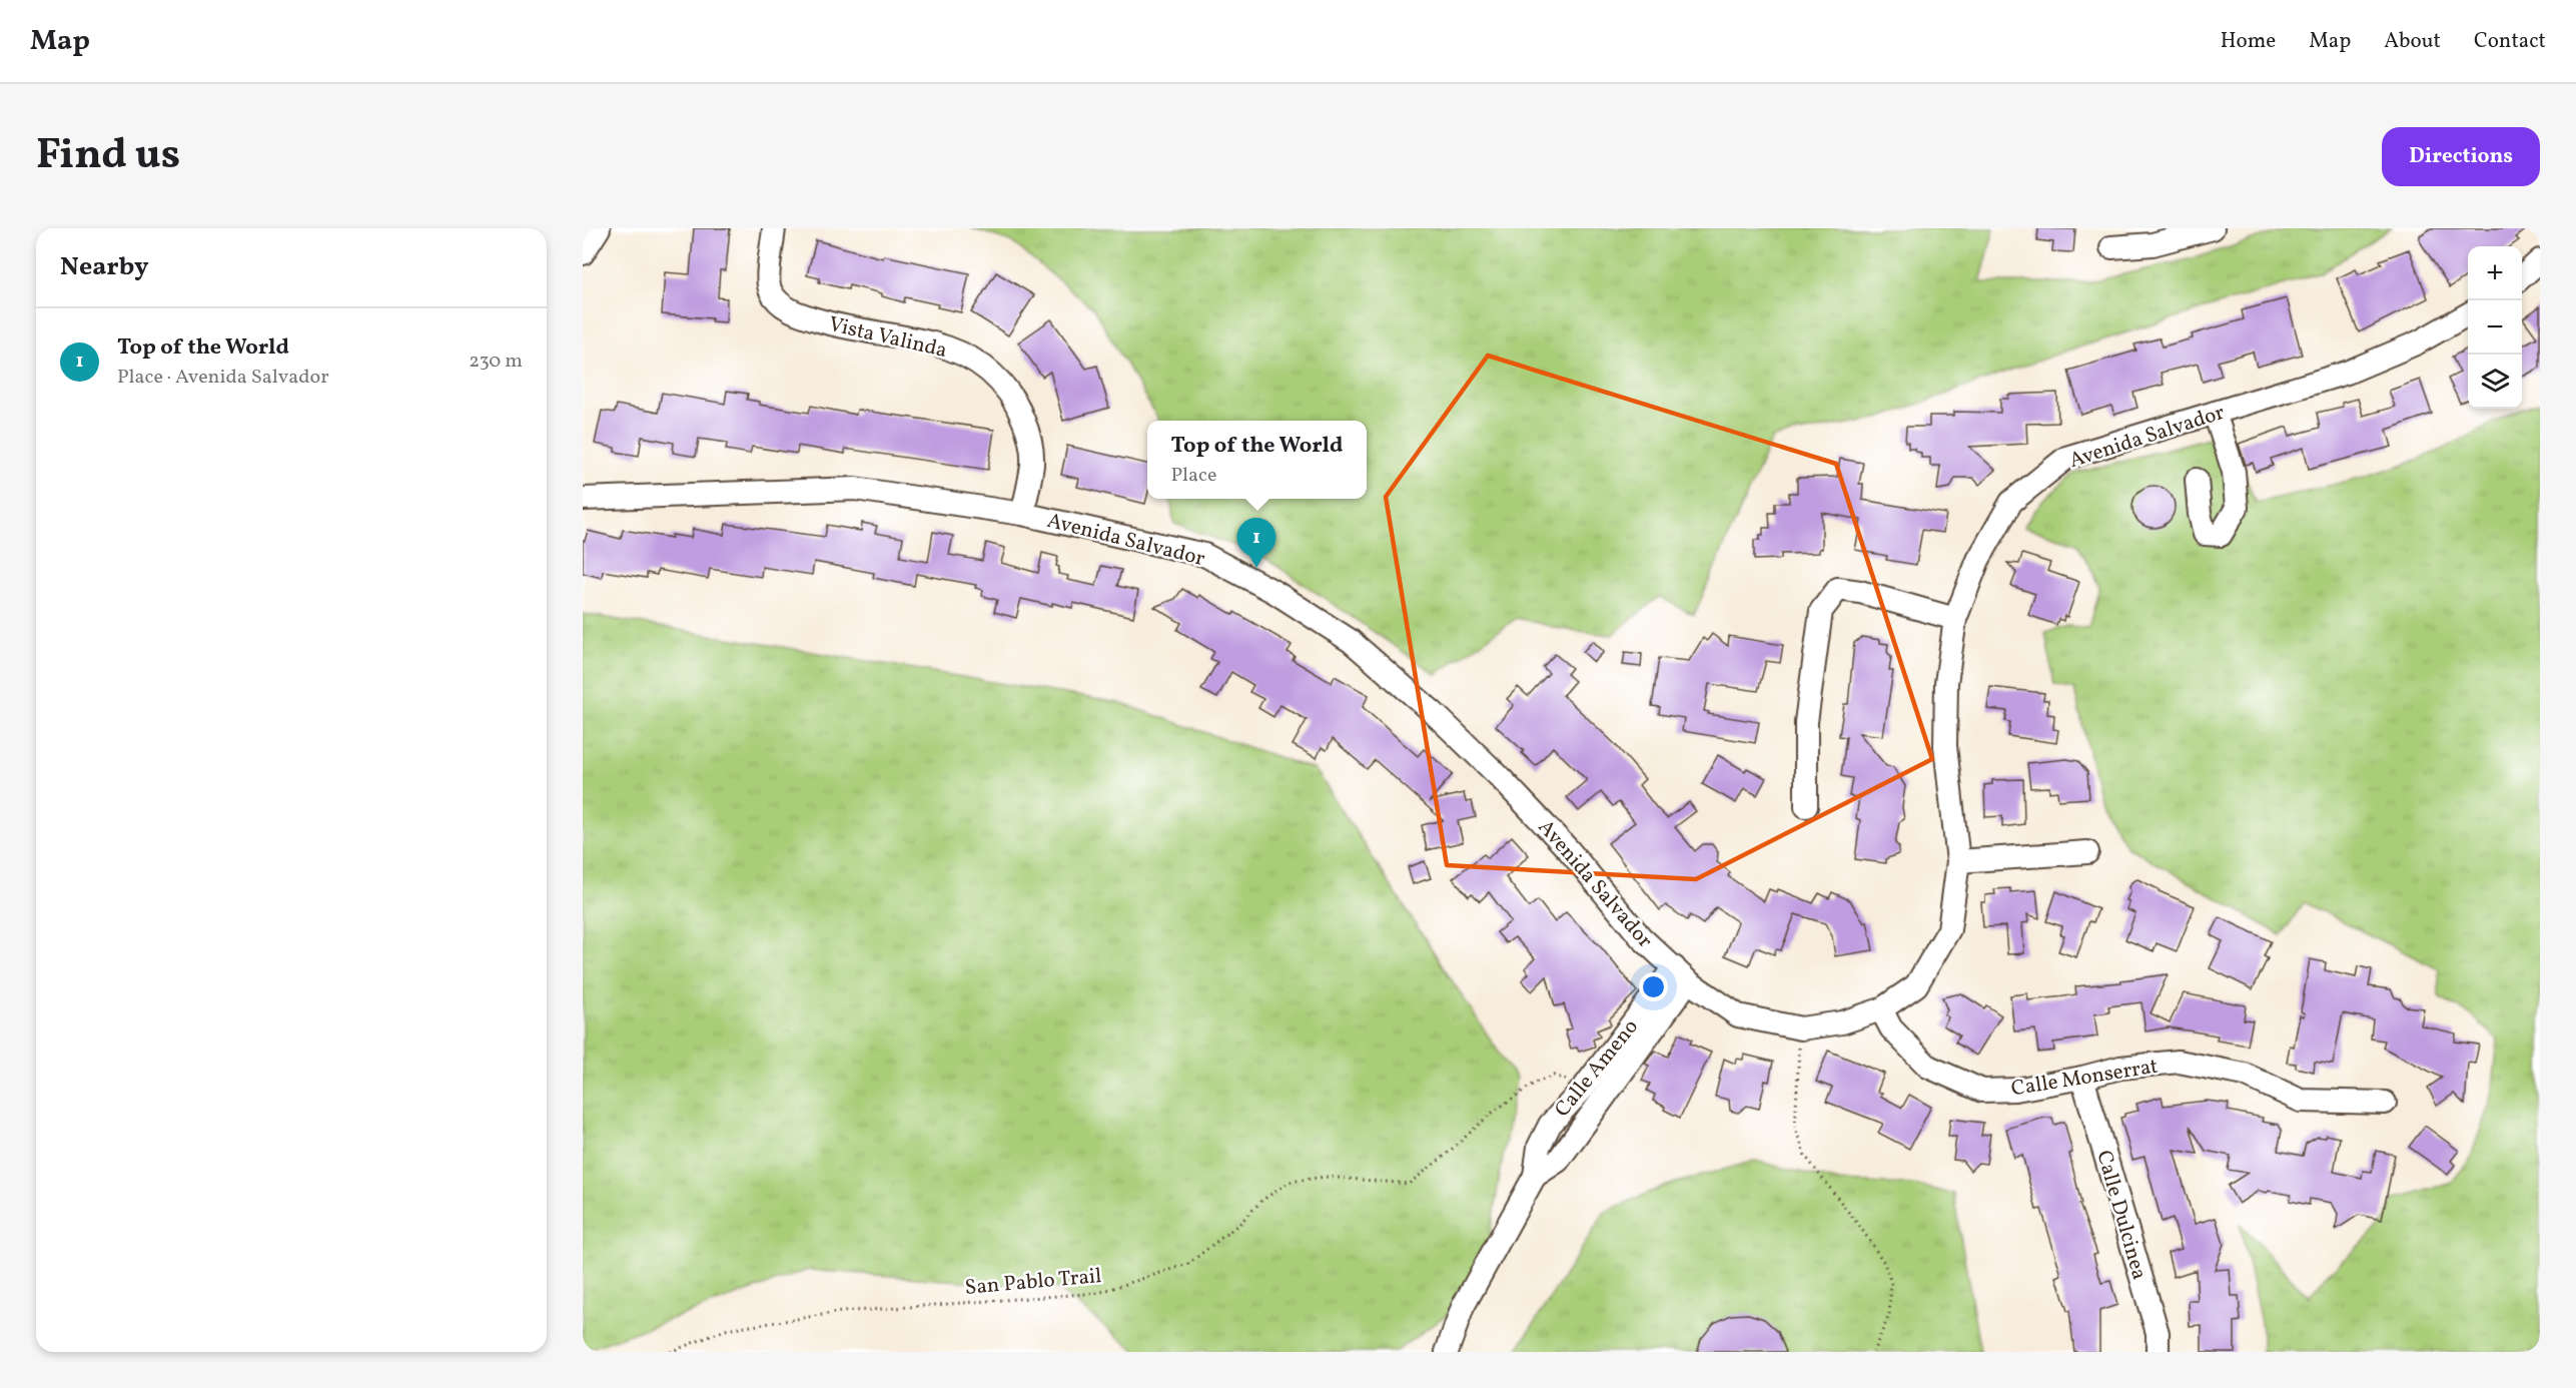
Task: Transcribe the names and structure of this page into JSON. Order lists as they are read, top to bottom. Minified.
{"streets":{"street":["Vista Valinda","Avenida Salvador","Calle Ameno","Calle Monserrat","Calle Dulcinea"],"path":["San Pablo Trail"]},"crossings":[["Vista Valinda","Avenida Salvador"],["Avenida Salvador","Calle Ameno"],["Avenida Salvador","Calle Monserrat"],["Calle Ameno","San Pablo Trail"],["Calle Monserrat","Calle Dulcinea"]],"page":{"header":"Map","nav":["Home","Map","About","Contact"],"title":"Find us","buttons":"Directions","heading":"Nearby","map_buttons":["+","−"],"list":[{"mark":"1","name":"Top of the World","note":"Place · Avenida Salvador","value":"230 m"}],"popup":["Top of the World","Place"],"pins":"1"}}
